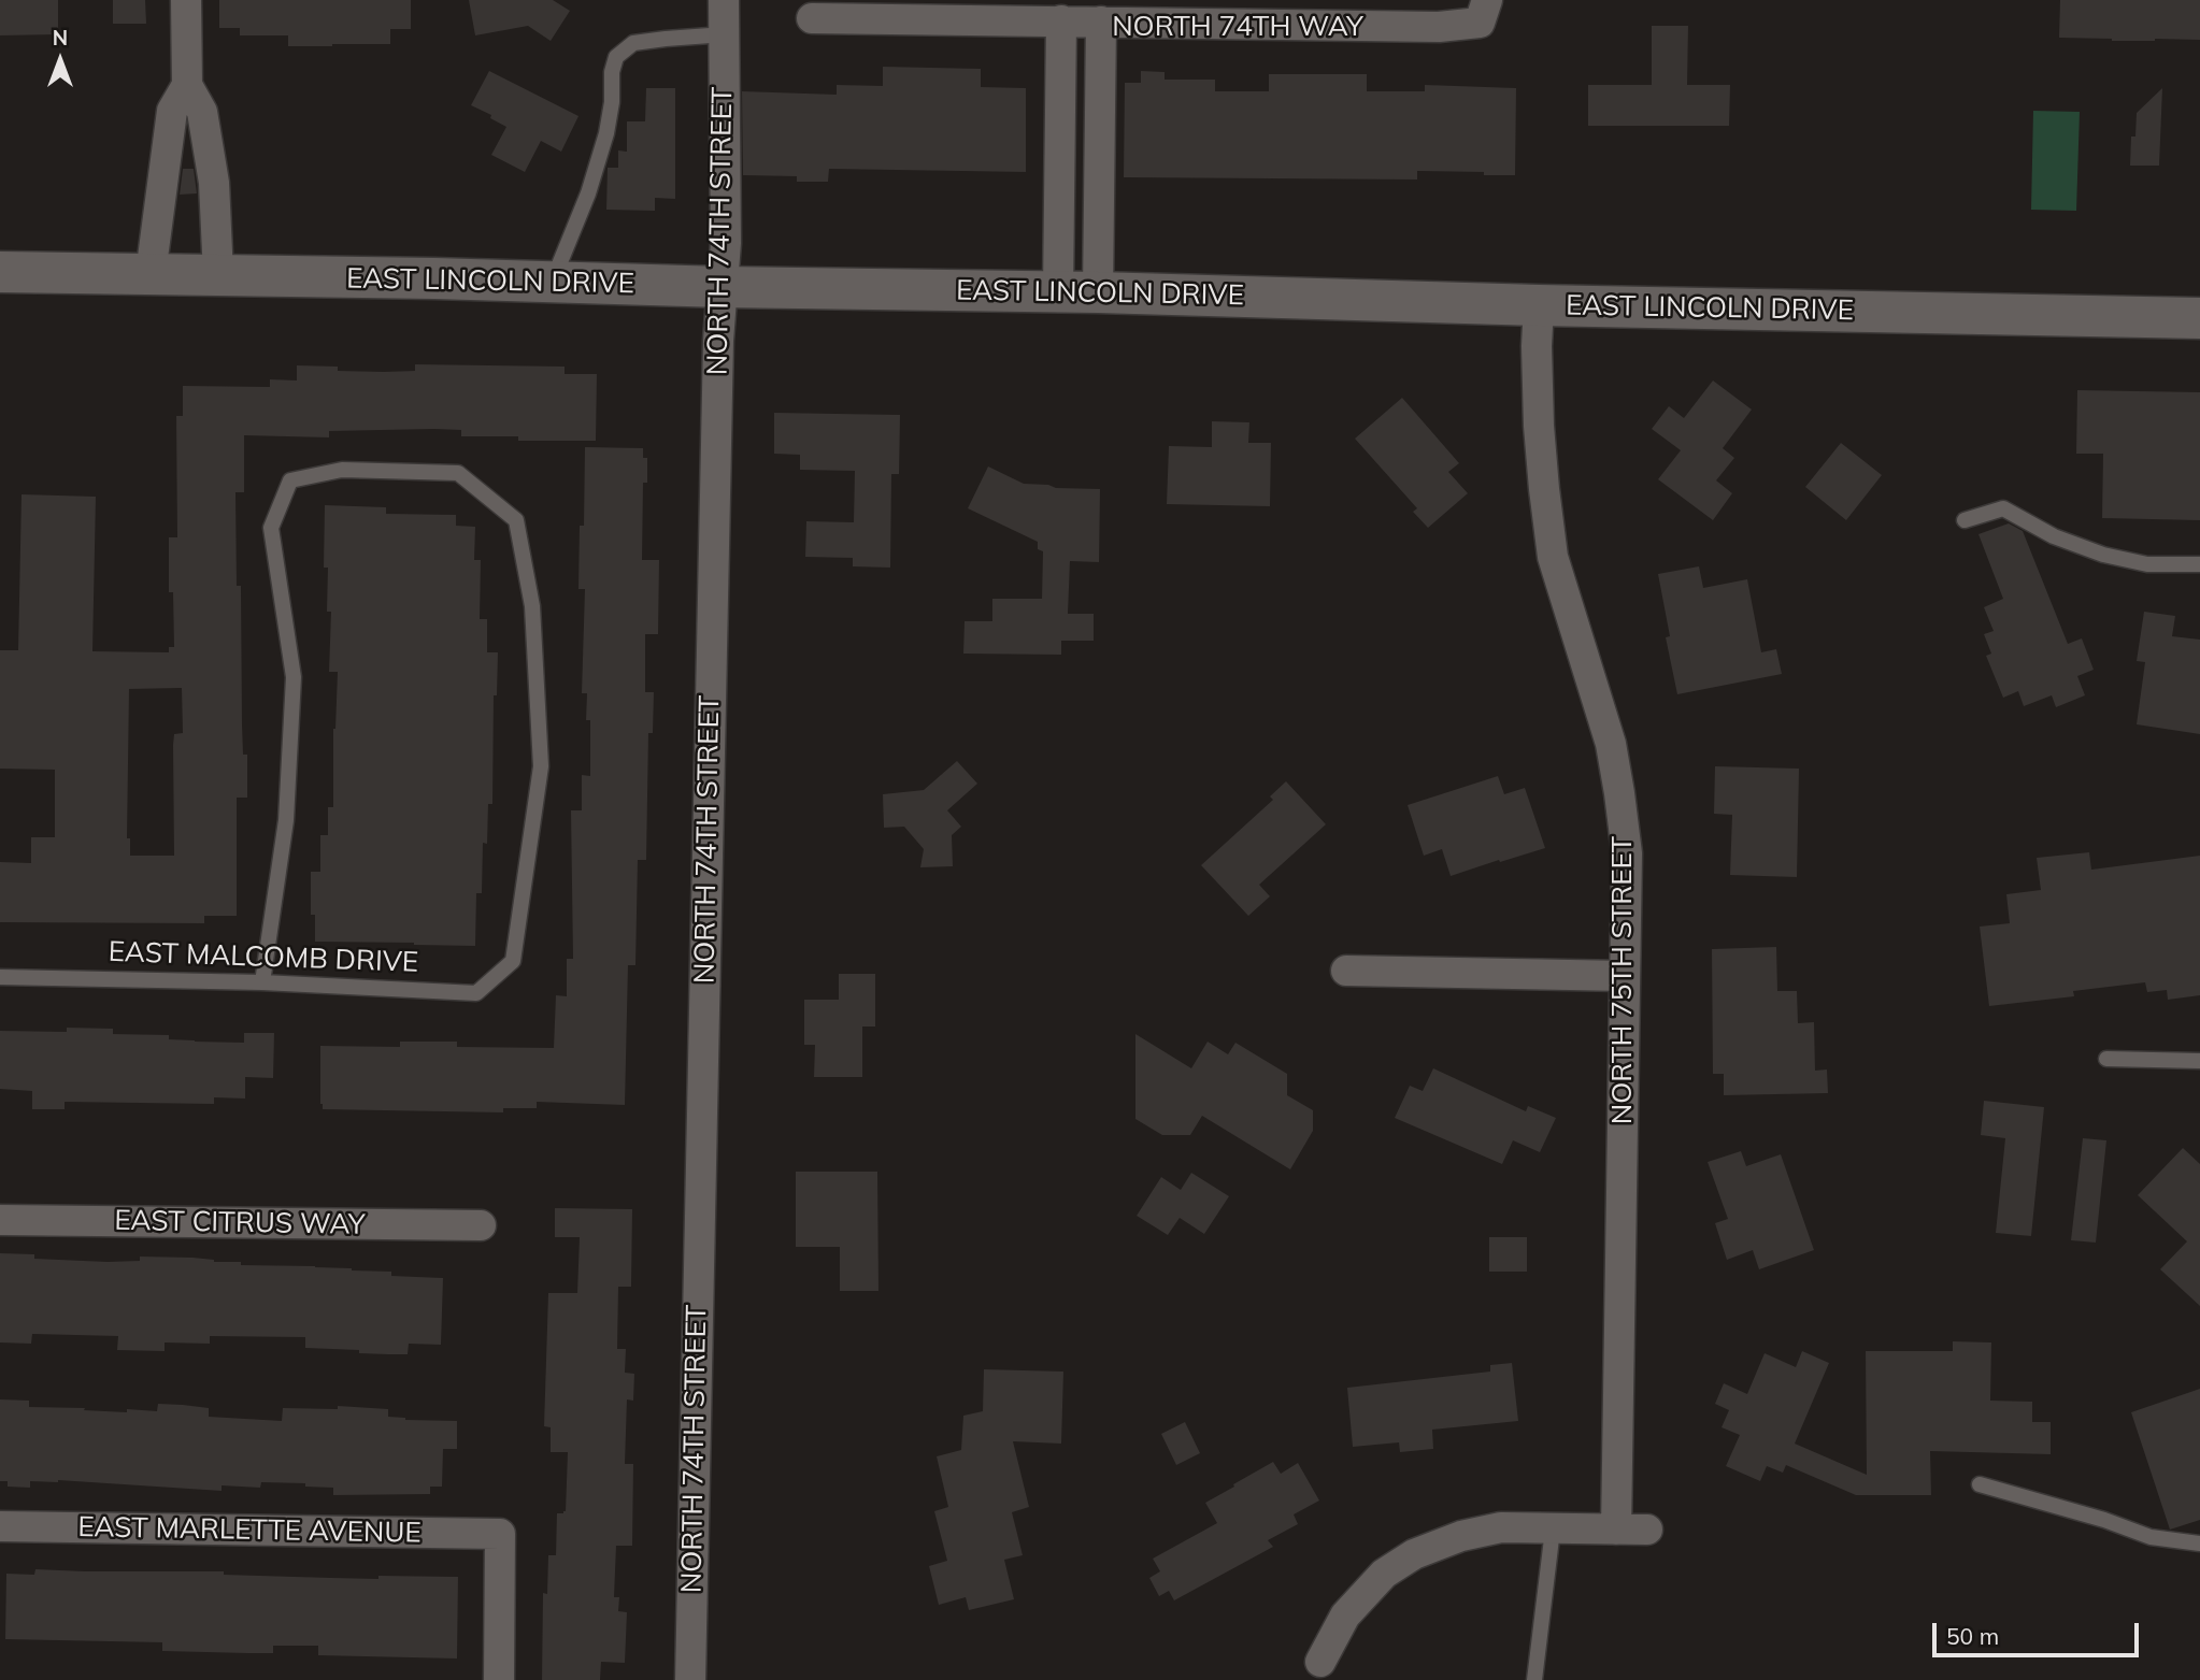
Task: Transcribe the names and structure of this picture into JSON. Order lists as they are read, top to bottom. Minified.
{"streets":{"main road":["EAST LINCOLN DRIVE"],"street":["NORTH 74TH WAY","NORTH 74TH STREET","NORTH 75TH STREET","EAST CITRUS WAY","EAST MARLETTE AVENUE"],"lane":["EAST MALCOMB DRIVE"]},"crossings":[["NORTH 74TH WAY","EAST LINCOLN DRIVE"],["NORTH 74TH STREET","EAST LINCOLN DRIVE"],["EAST LINCOLN DRIVE","NORTH 75TH STREET"]],"scale_bar":"50 m","north":"top"}
